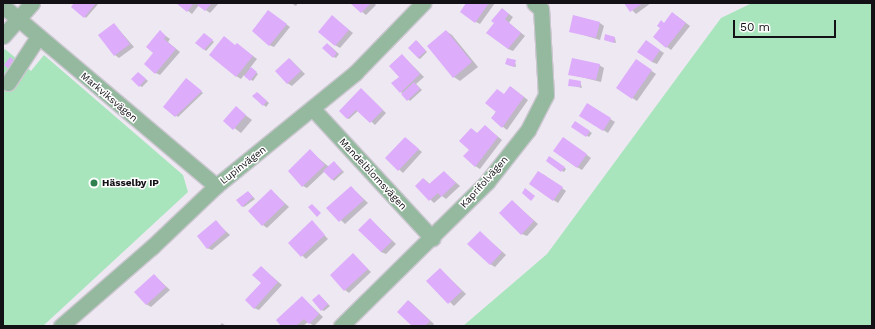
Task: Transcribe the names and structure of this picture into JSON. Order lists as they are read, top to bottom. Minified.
{"streets":{"street":["Markviksvägen","Lupinvägen","Mandelblomsvägen","Kaprifolvägen"]},"crossings":[["Markviksvägen","Lupinvägen"],["Lupinvägen","Mandelblomsvägen"],["Mandelblomsvägen","Kaprifolvägen"]],"places":["Hässelby IP"],"scale_bar":"50 m"}
